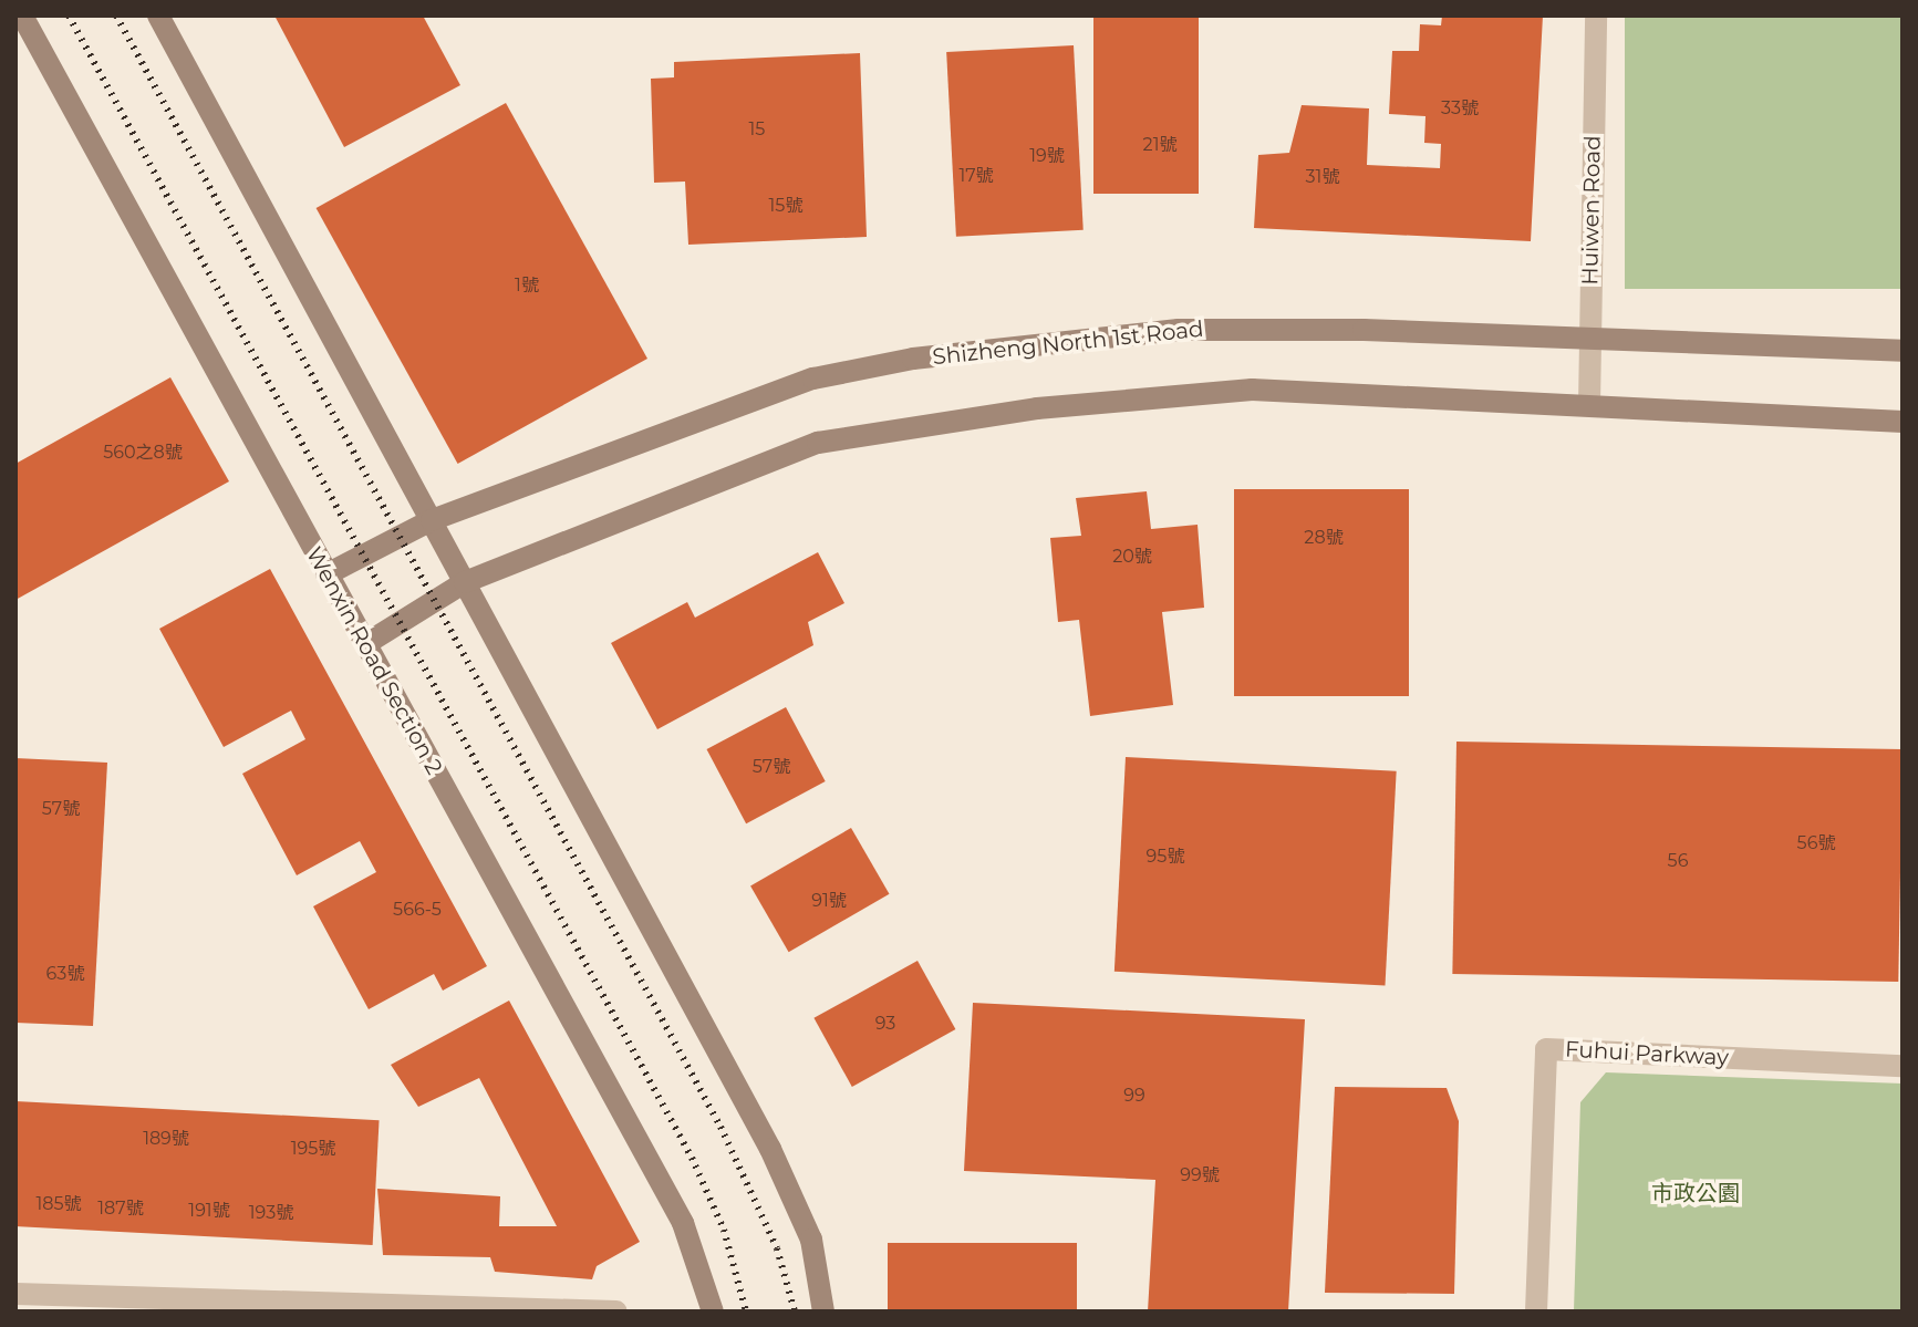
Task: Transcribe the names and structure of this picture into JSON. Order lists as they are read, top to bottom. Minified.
{"streets":{"street":["Huiwen Road","Shizheng North 1st Road","Wenxin Road Section 2","Fuhui Parkway"]},"crossings":[["Huiwen Road","Shizheng North 1st Road"],["Shizheng North 1st Road","Wenxin Road Section 2"]],"parks":["市政公園"],"house_numbers":["33號","15","21號","19號","17號","31號","15號","1號","560之8號","28號","20號","57號","57號","56號","95號","56","91號","566-5","63號","93","99","189號","195號","99號","185號","187號","191號","193號"]}
